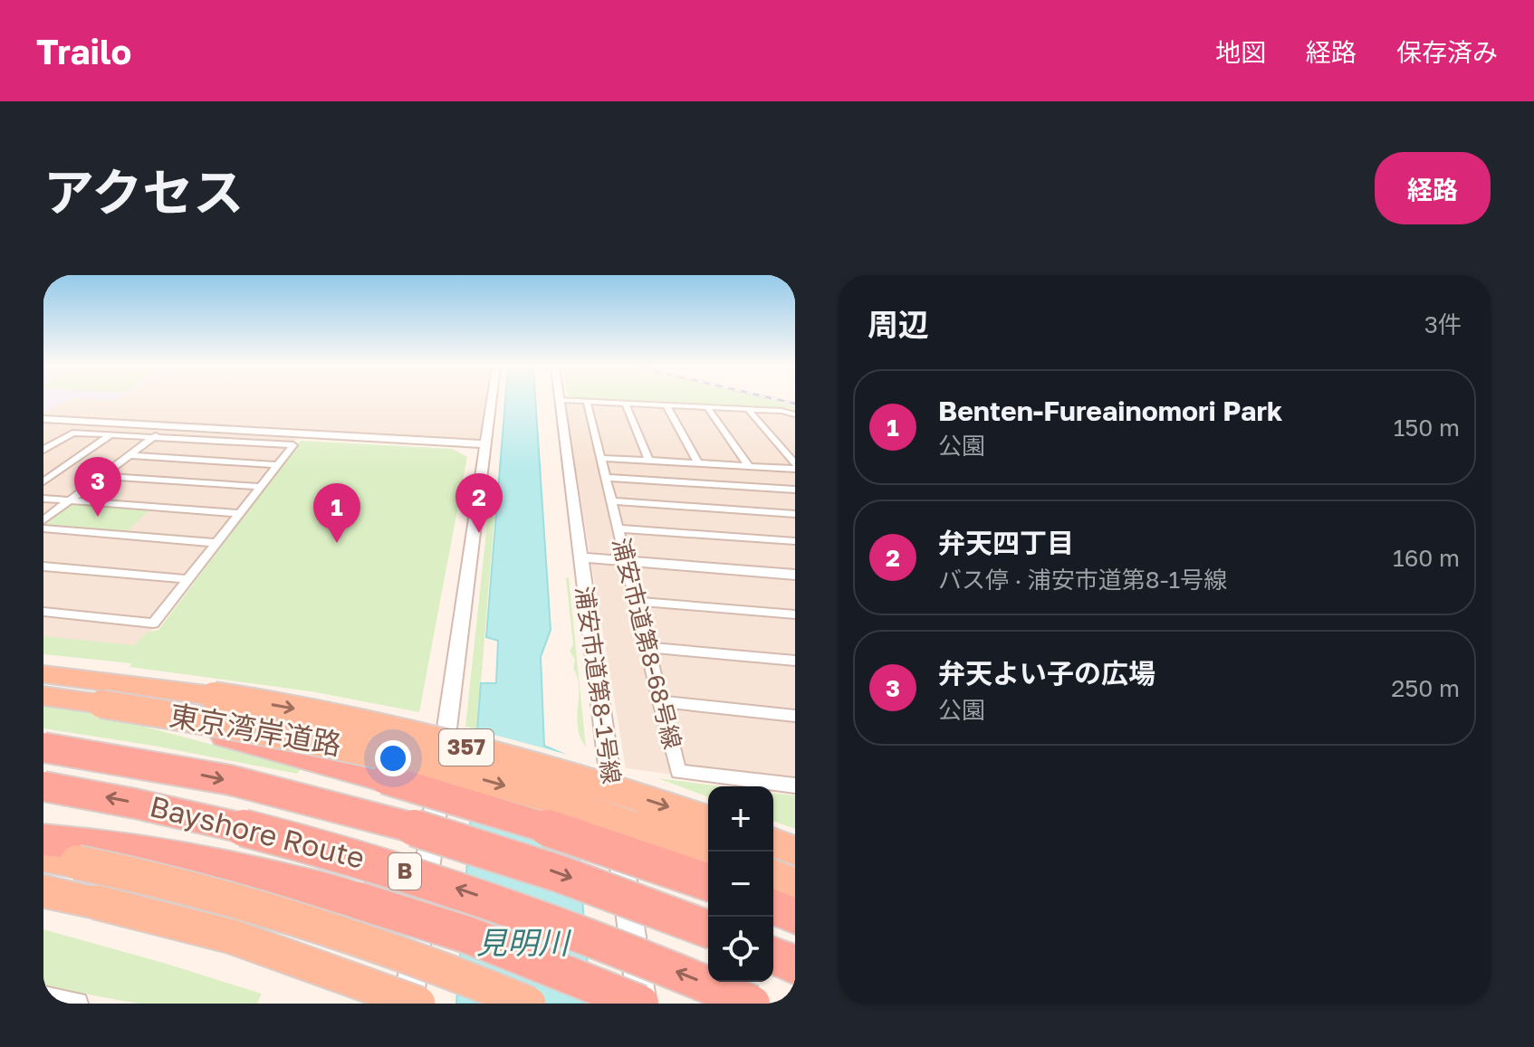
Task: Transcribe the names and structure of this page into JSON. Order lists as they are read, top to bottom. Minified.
{"streets":{"highway":["東京湾岸道路","357","Bayshore Route","B"],"street":["浦安市道第8-68号線","浦安市道第8-1号線"]},"water":["見明川"],"page":{"header":"Trailo","nav":["地図","経路","保存済み"],"title":"アクセス","buttons":"経路","heading":["周辺","3件"],"list":[{"mark":"1","name":"Benten-Fureainomori Park","note":"公園","value":"150 m"},{"mark":"2","name":"弁天四丁目","note":"バス停 · 浦安市道第8-1号線","value":"160 m"},{"mark":"3","name":"弁天よい子の広場","note":"公園","value":"250 m"}],"pins":["3","2","1"],"map_buttons":["+","−"]}}
